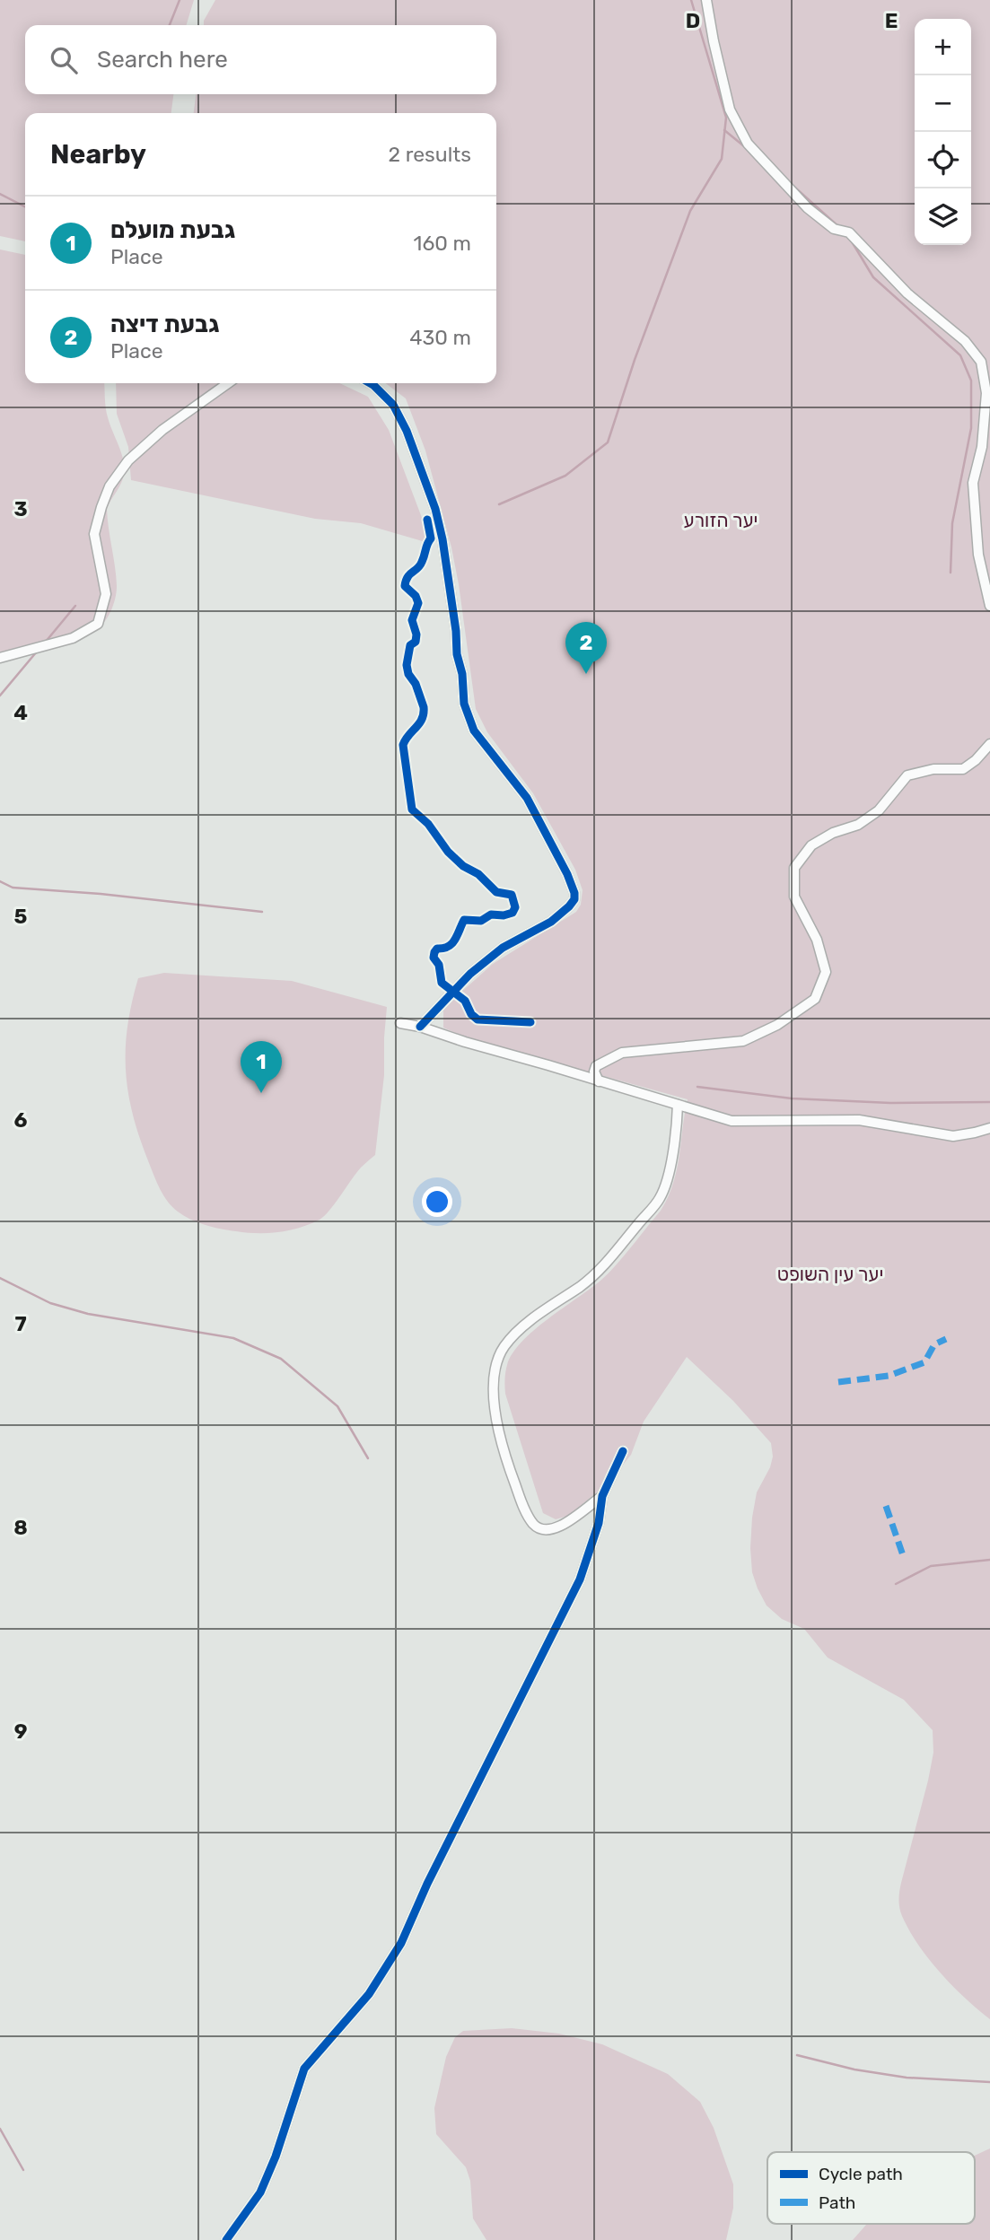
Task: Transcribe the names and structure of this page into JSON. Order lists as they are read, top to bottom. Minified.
{"parks":["יער הזורע","יער עין השופט"],"legend":["Cycle path","Path"],"page":{"map_buttons":["+","−"],"search":"Search here","heading":["Nearby","2 results"],"list":[{"mark":"1","name":"גבעת מועלם","note":"Place","value":"160 m"},{"mark":"2","name":"גבעת דיצה","note":"Place","value":"430 m"}],"pins":["2","1"]},"grid":{"columns":["D","E"],"rows":["3","4","5","6","7","8","9"]}}
